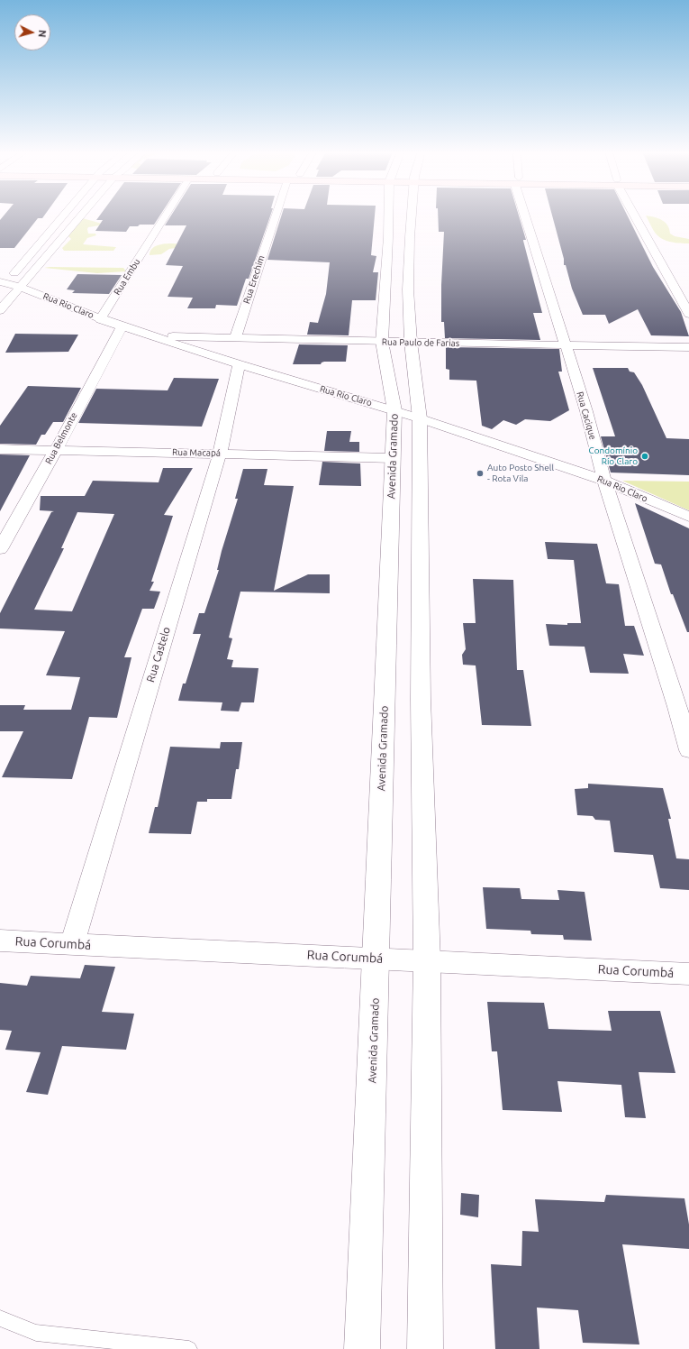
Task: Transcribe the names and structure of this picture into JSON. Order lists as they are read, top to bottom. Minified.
{"streets":{"street":["Rua Embu","Rua Erechim","Rua Rio Claro","Rua Paulo de Farias","Rua Cacique","Rua Belmonte","Rua Macapá","Avenida Gramado","Rua Castelo","Rua Corumbá"]},"crossings":[["Rua Embu","Rua Rio Claro"],["Rua Erechim","Rua Paulo de Farias"],["Rua Rio Claro","Rua Paulo de Farias"],["Rua Rio Claro","Rua Cacique"],["Rua Rio Claro","Rua Belmonte"],["Rua Rio Claro","Avenida Gramado"],["Rua Rio Claro","Rua Castelo"],["Rua Paulo de Farias","Rua Cacique"],["Rua Paulo de Farias","Avenida Gramado"],["Rua Belmonte","Rua Macapá"],["Rua Macapá","Avenida Gramado"],["Rua Macapá","Rua Castelo"],["Avenida Gramado","Rua Corumbá"],["Rua Castelo","Rua Corumbá"]],"places":["Condomínio Río Claro","Auto Posto Shell - Rota Vila"],"north":"right"}
